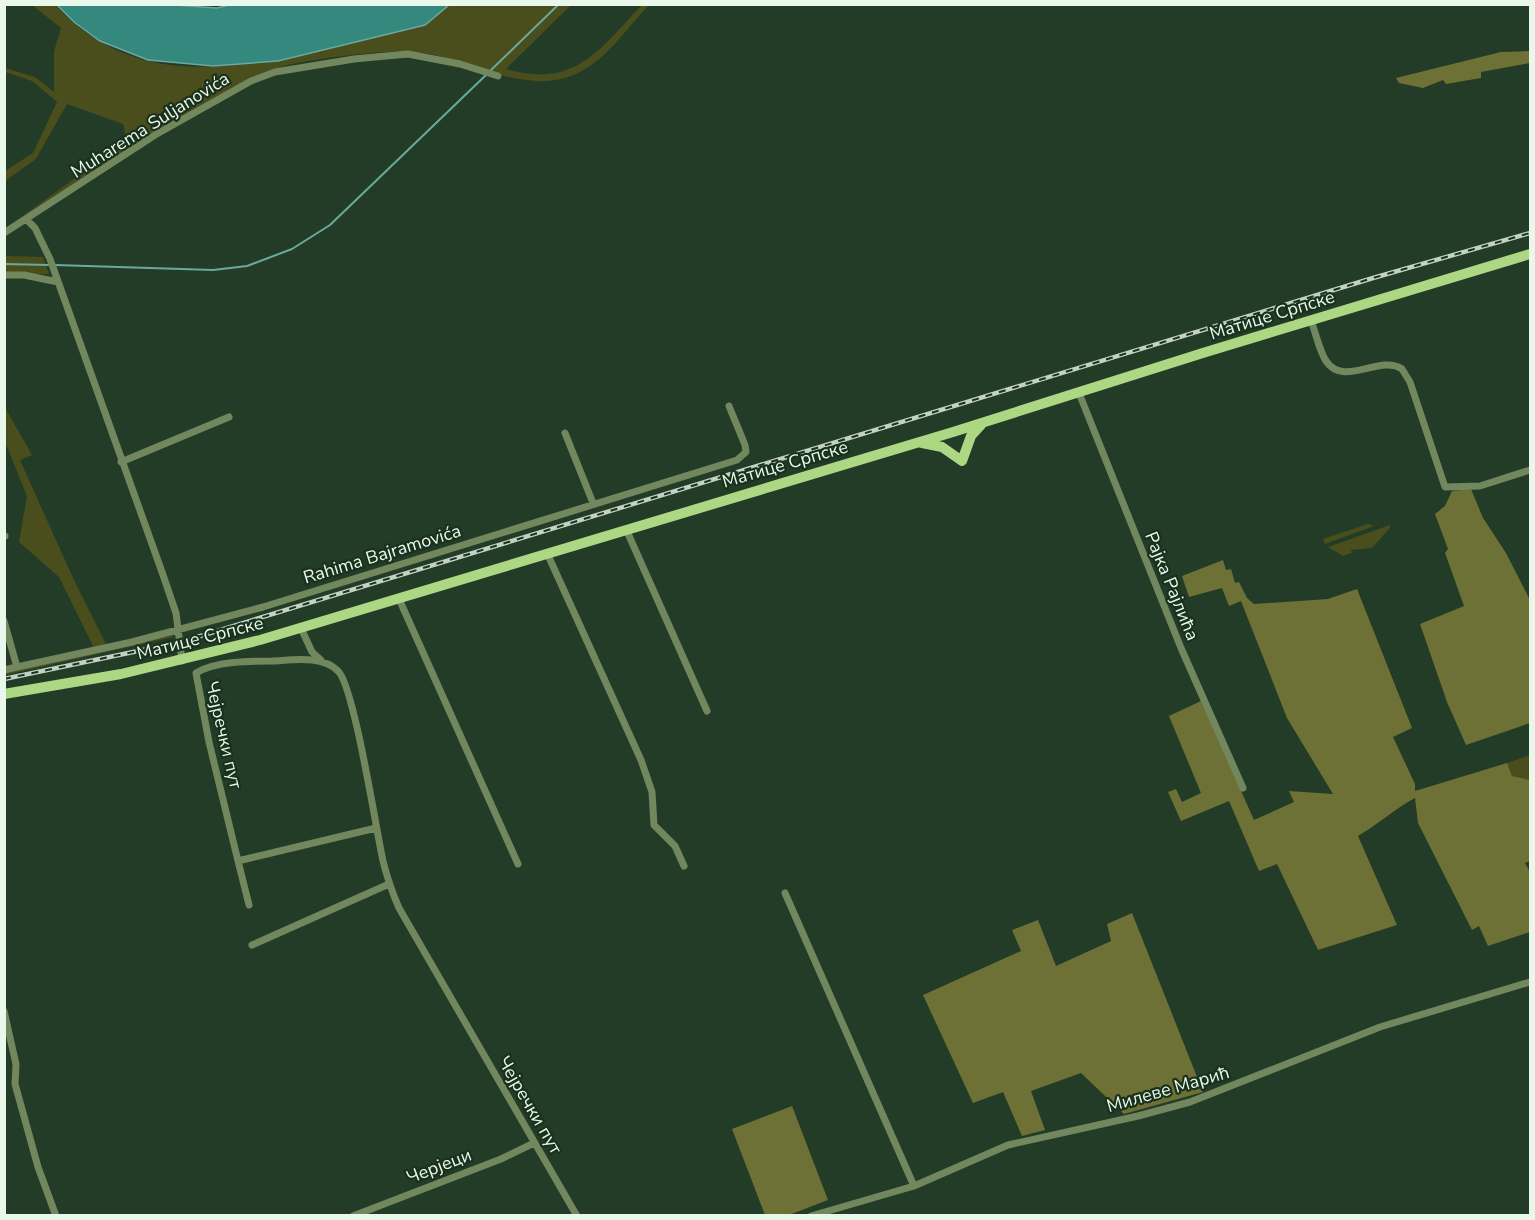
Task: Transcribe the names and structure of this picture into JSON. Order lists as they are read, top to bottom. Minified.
{"streets":{"main road":["Матице Српске"],"street":["Muharema Suljanovića","Rahima Bajramovića","Рајка Рајлића","Чејречки пут","Милеве Мaрић","Черјеци"]},"crossings":[["Матице Српске","Рајка Рајлића"],["Чејречки пут","Черјеци"]]}
